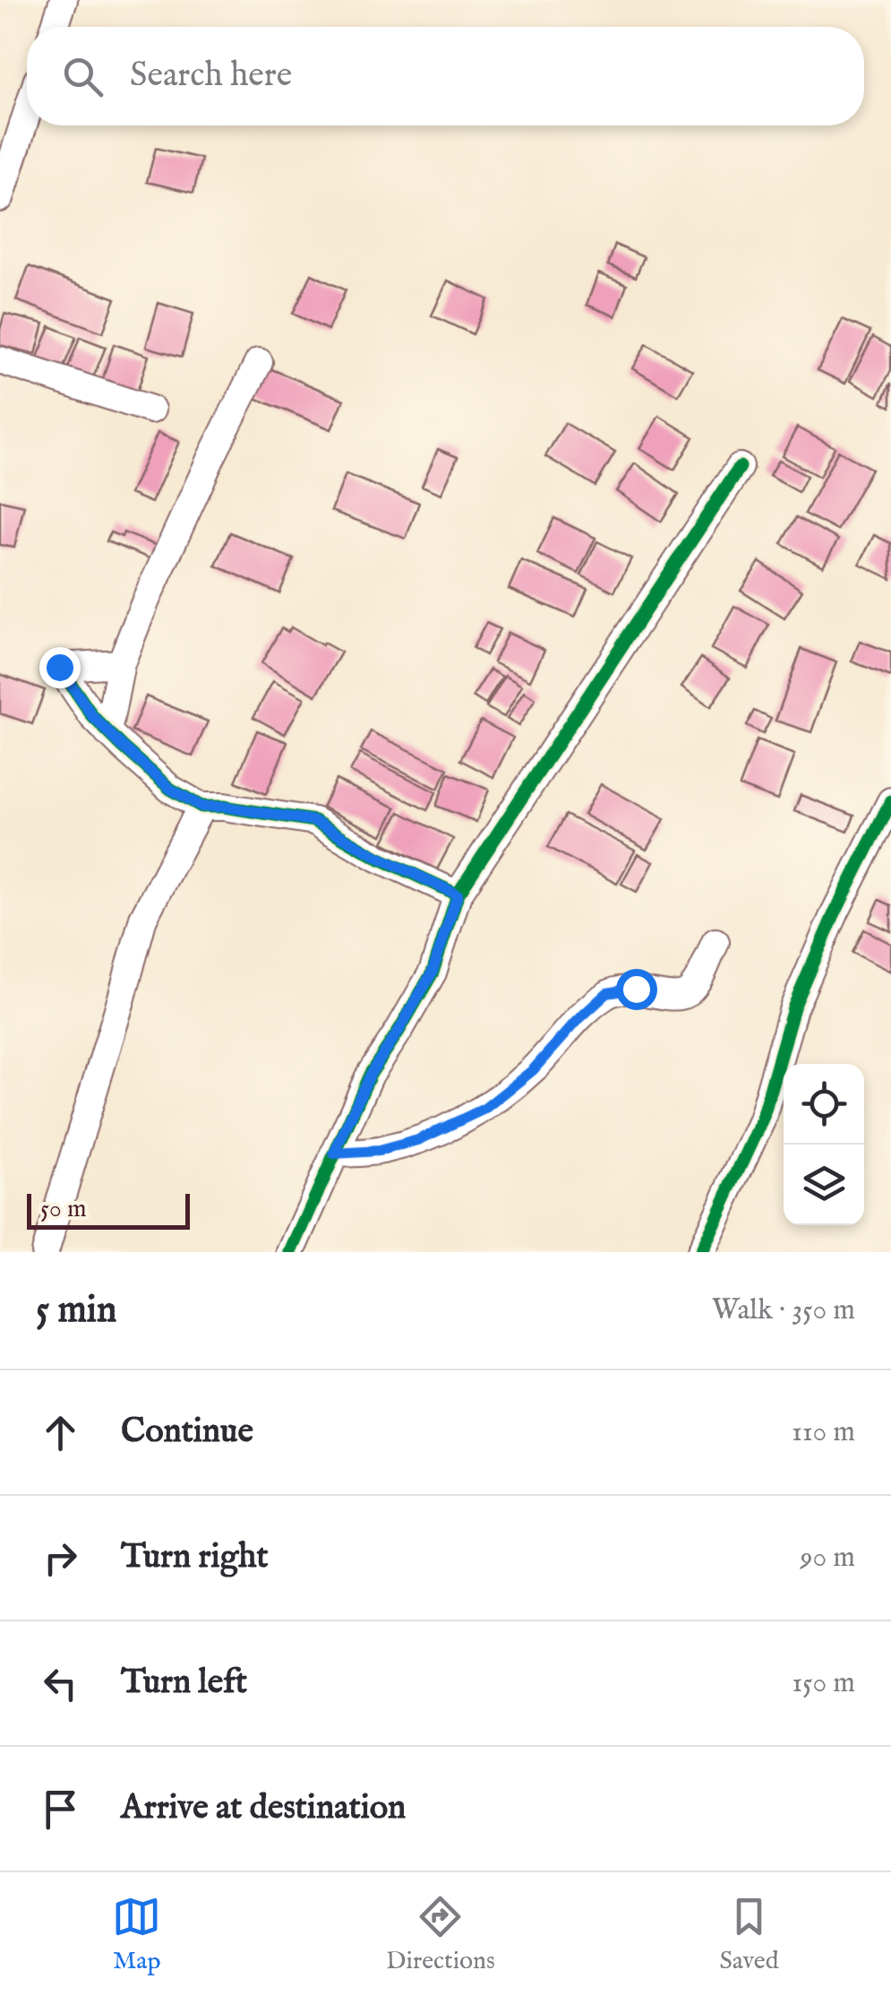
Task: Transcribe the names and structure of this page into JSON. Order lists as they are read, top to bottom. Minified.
{"scale_bar":"50 m","page":{"search":"Search here","scale":"50 m","heading":["5 min","Walk · 350 m"],"list":[["Continue","110 m"],["Turn right","90 m"],["Turn left","150 m"],"Arrive at destination"],"nav":["Map","Directions","Saved"]}}
